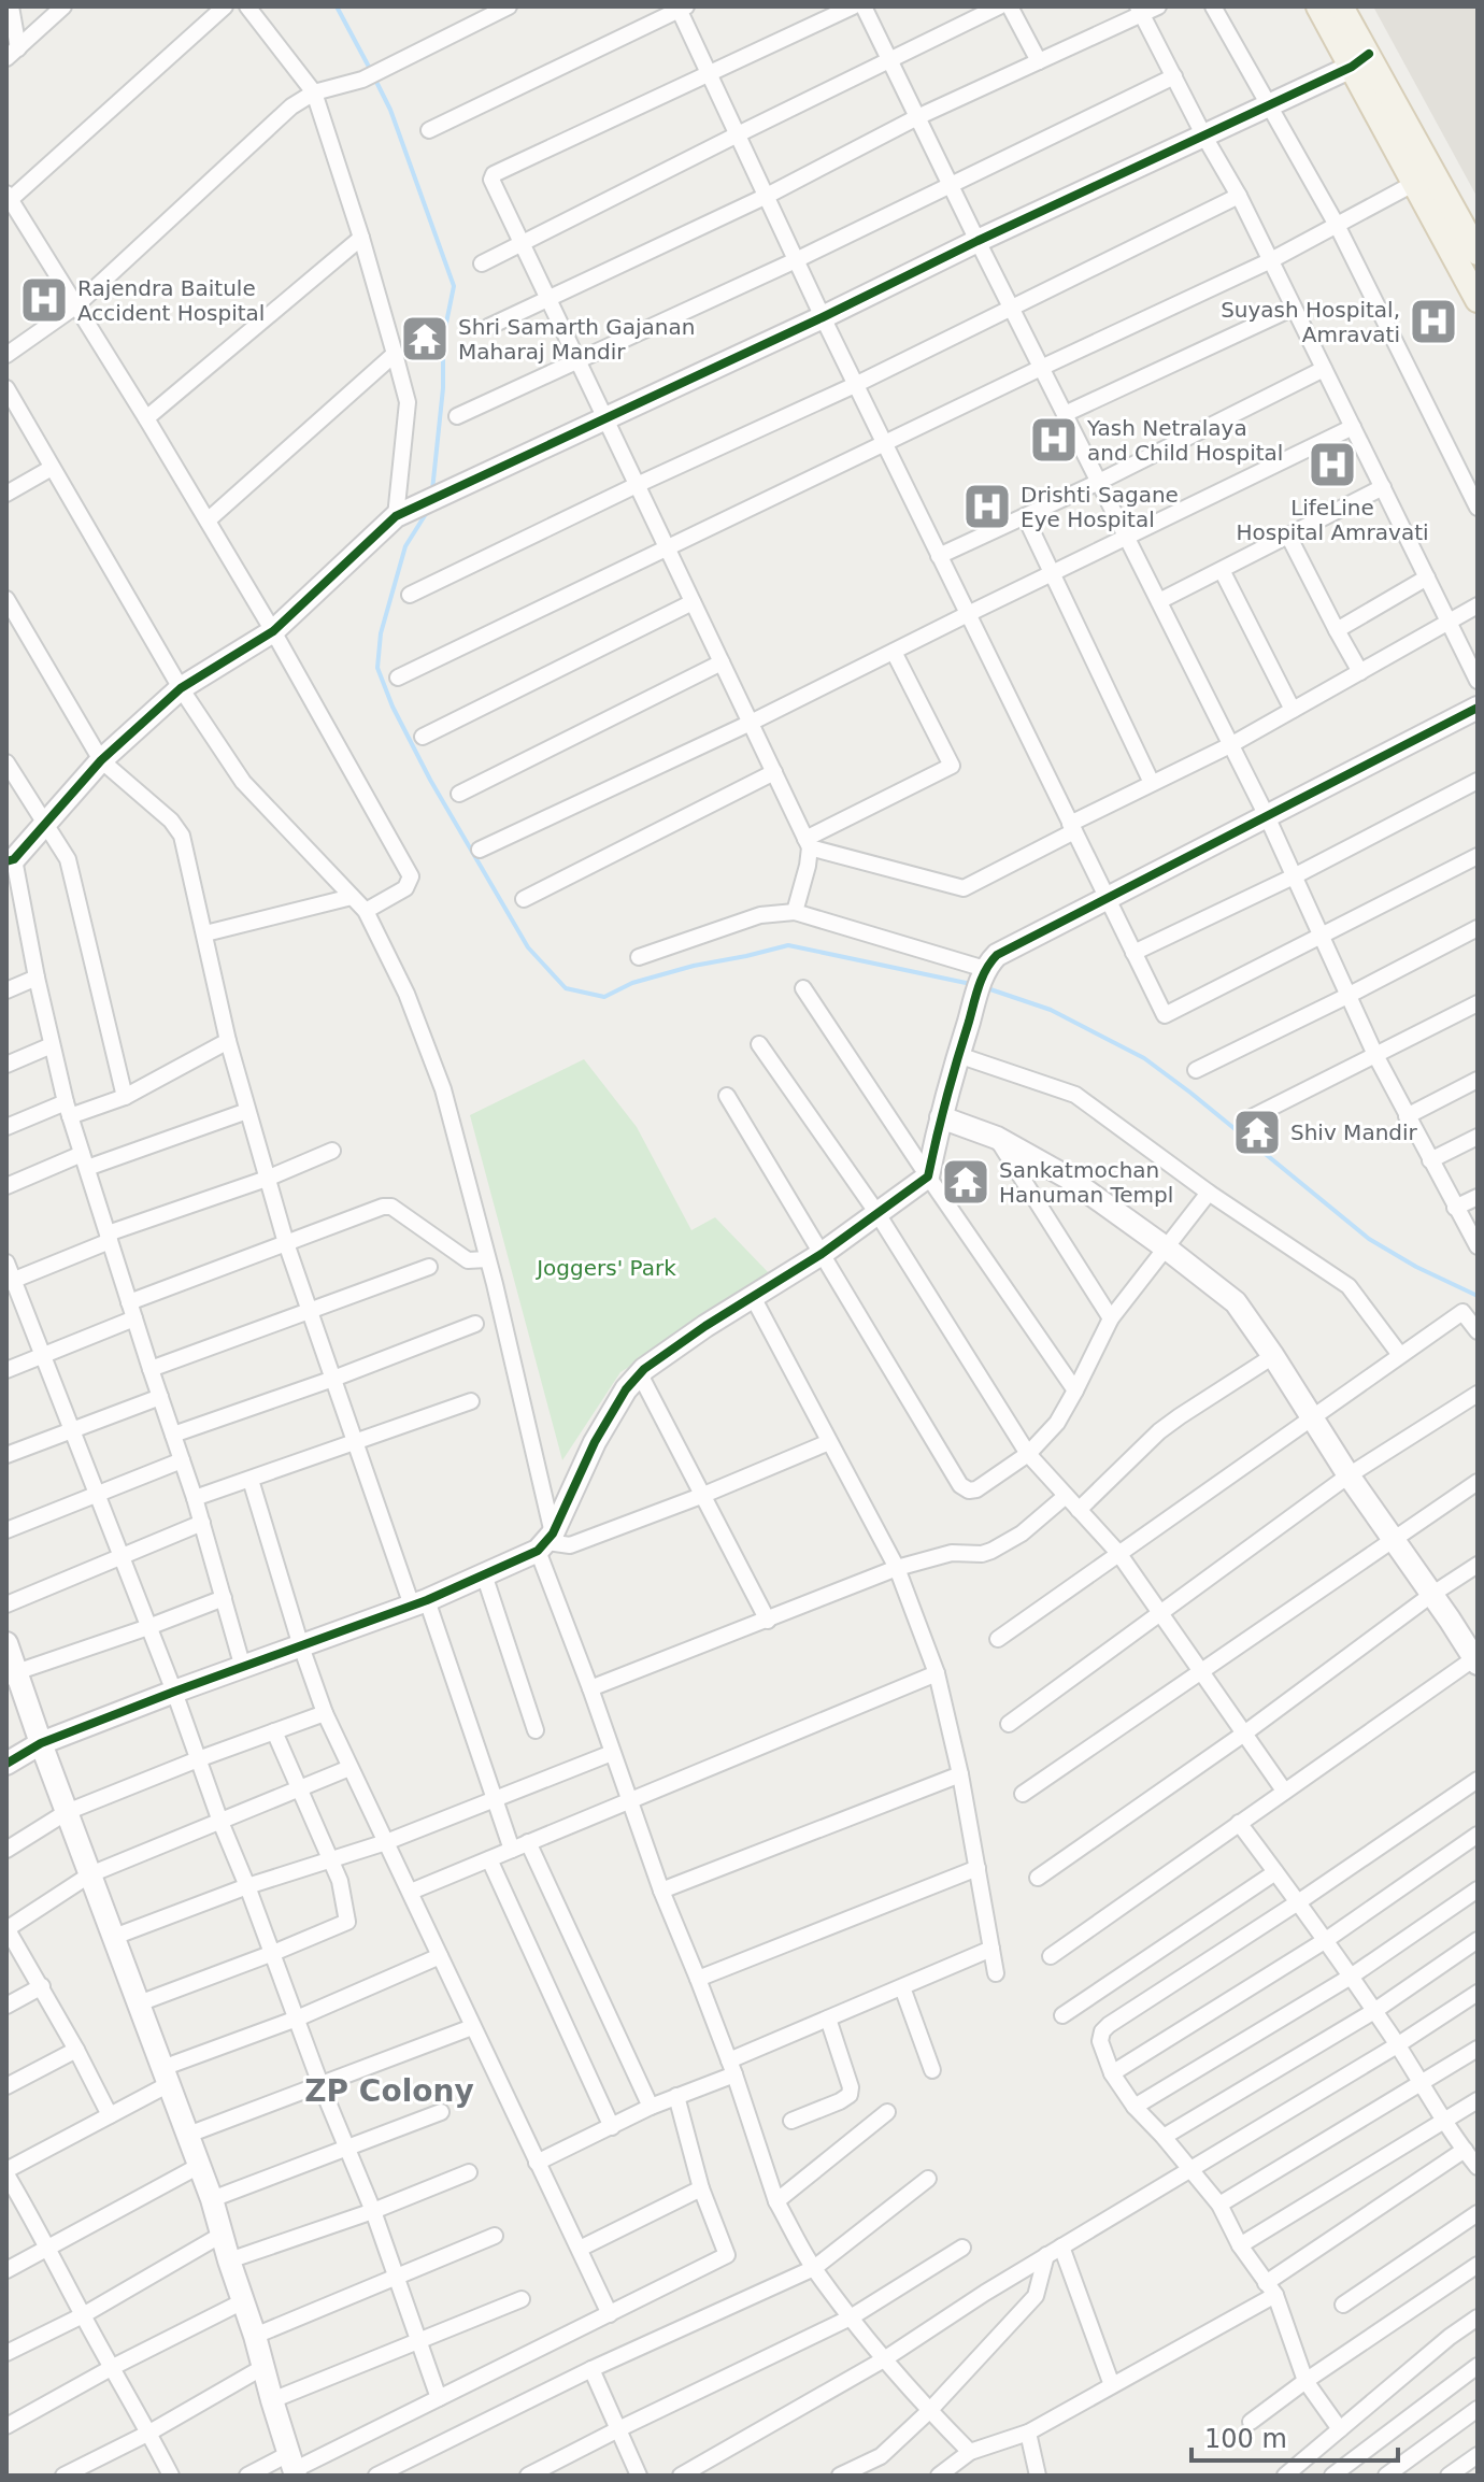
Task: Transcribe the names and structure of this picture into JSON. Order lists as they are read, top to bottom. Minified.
{"districts":["ZP Colony"],"parks":["Joggers' Park"],"places":{"hospital":["Rajendra Baitule Accident Hospital","Suyash Hospital, Amravati","Yash Netralaya and Child Hospital","LifeLine Hospital Amravati","Drishti Sagane Eye Hospital"],"temple":["Shri Samarth Gajanan Maharaj Mandir","Shiv Mandir","Sankatmochan Hanuman Templ"]},"scale_bar":"100 m"}
